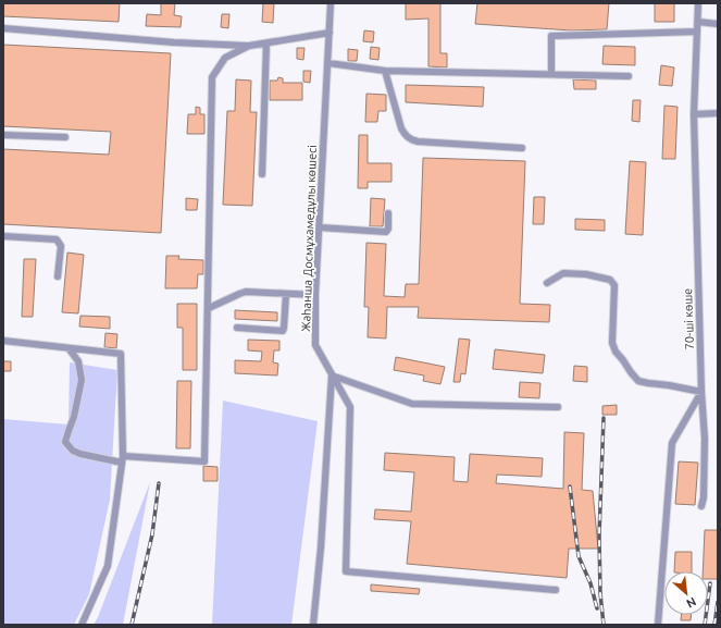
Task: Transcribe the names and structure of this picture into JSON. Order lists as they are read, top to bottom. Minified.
{"streets":{"street":["Жаһанша Досмұхамедұлы көшесі","70-ші көше"]},"north":"bottom right"}
